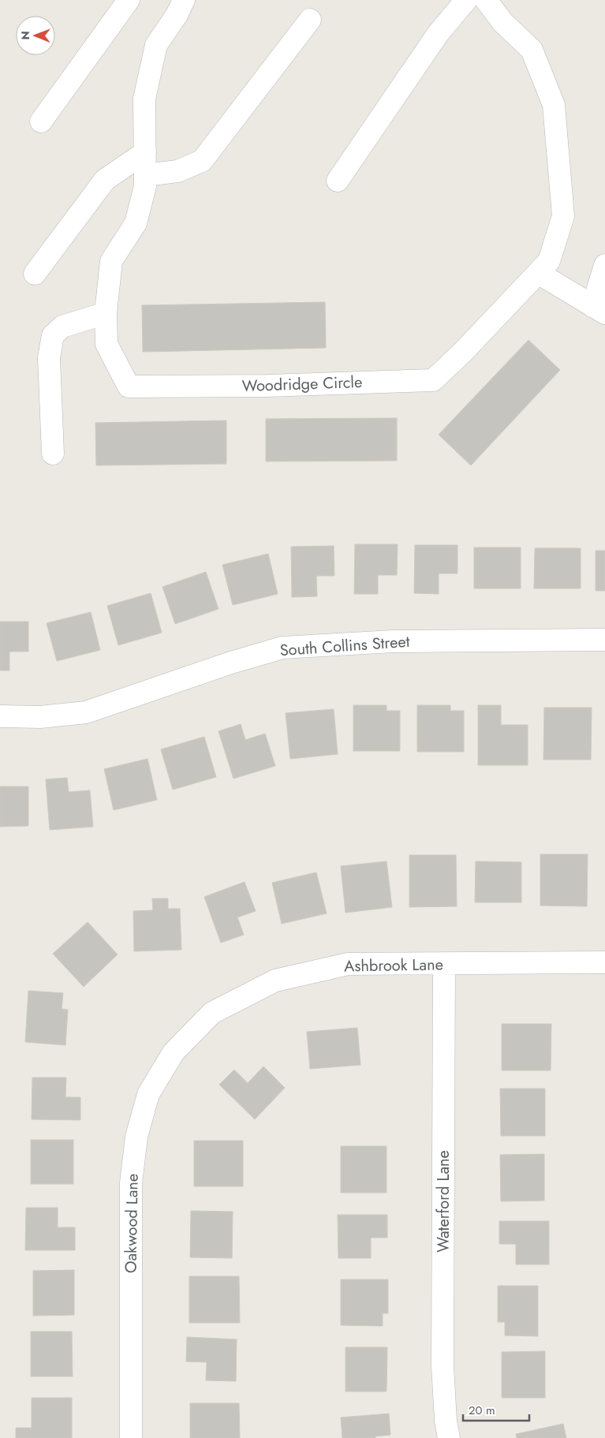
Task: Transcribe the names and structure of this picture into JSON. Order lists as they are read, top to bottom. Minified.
{"streets":{"street":["Woodridge Circle","South Collins Street","Ashbrook Lane","Waterford Lane","Oakwood Lane"]},"crossings":[["Ashbrook Lane","Waterford Lane"],["Ashbrook Lane","Oakwood Lane"]],"scale_bar":"20 m","north":"left"}
